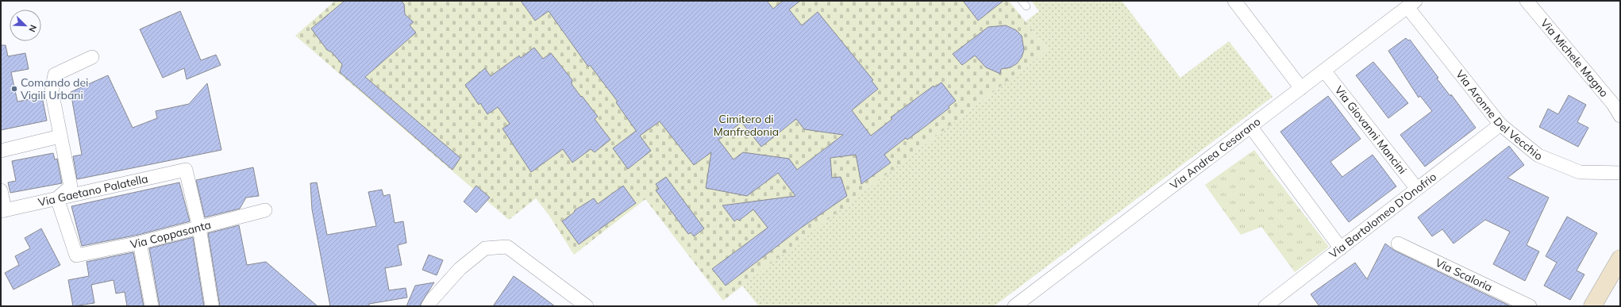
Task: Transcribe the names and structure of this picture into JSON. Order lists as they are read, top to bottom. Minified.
{"streets":{"street":["Via Michele Magno","Via Aronne Del Vecchio","Via Giovanni Mancini","Via Andrea Cesarano","Via Gaetano Palatella","Via Bartolomeo D'Onofrio","Via Coppasanta","Via Scaloria"]},"crossings":[["Via Aronne Del Vecchio","Via Andrea Cesarano"],["Via Aronne Del Vecchio","Via Bartolomeo D'Onofrio"],["Via Giovanni Mancini","Via Andrea Cesarano"],["Via Giovanni Mancini","Via Bartolomeo D'Onofrio"],["Via Gaetano Palatella","Via Coppasanta"]],"parks":["Cimitero di Manfredonia"],"places":["Comando dei Vigili Urbani"],"north":"bottom right"}
